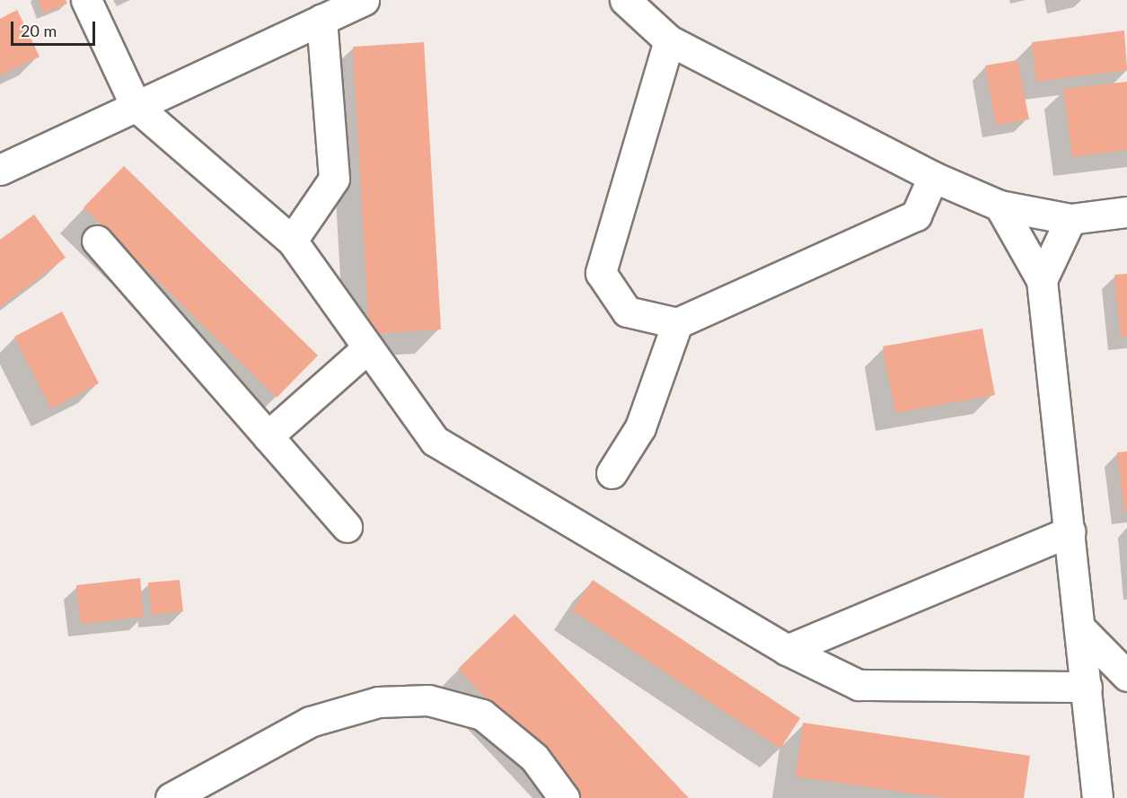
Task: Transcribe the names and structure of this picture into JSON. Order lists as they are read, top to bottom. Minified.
{"scale_bar":"20 m"}
